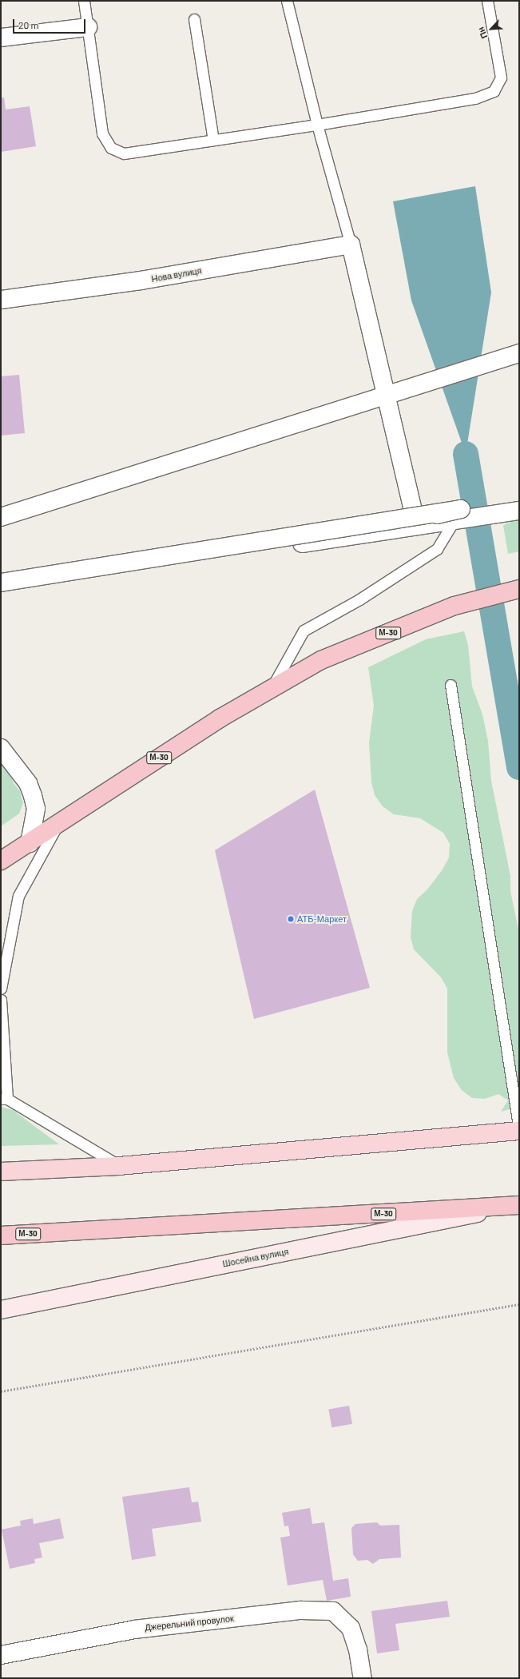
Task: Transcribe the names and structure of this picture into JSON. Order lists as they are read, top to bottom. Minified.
{"streets":{"highway":["М-30"],"main road":["Шосейна вулиця"],"street":["Нова вулиця","Джерельний провулок"]},"crossings":[["М-30","Шосейна вулиця"]],"places":["АТБ-Маркет"],"scale_bar":"20 m","north":"bottom left"}
